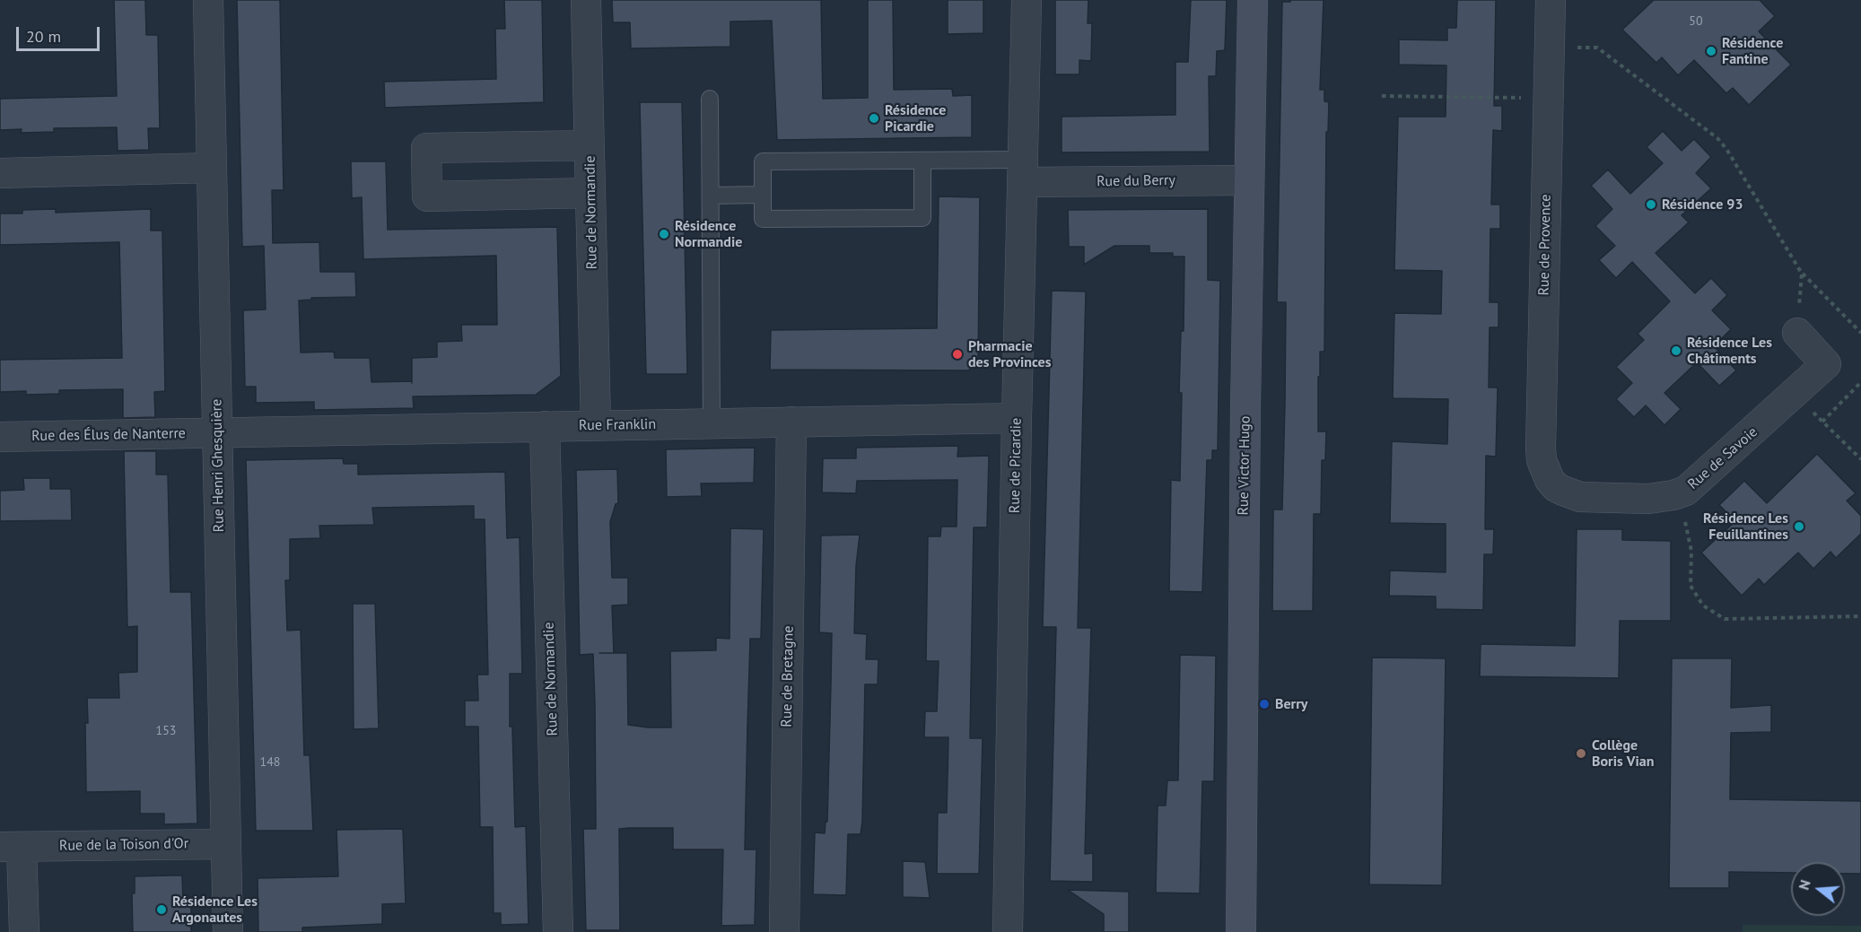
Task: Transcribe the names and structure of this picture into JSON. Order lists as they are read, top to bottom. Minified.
{"streets":{"street":["Rue du Berry","Rue de Normandie","Rue de Provence","Rue Franklin","Rue des Élus de Nanterre","Rue de Savoie","Rue Henri Ghesquière","Rue de Picardie","Rue Victor Hugo","Rue de Bretagne","Rue de la Toison d'Or"]},"crossings":[["Rue du Berry","Rue de Picardie"],["Rue du Berry","Rue Victor Hugo"],["Rue de Normandie","Rue Franklin"],["Rue de Provence","Rue de Savoie"],["Rue Franklin","Rue des Élus de Nanterre"],["Rue Franklin","Rue Henri Ghesquière"],["Rue Franklin","Rue de Picardie"],["Rue Franklin","Rue de Bretagne"],["Rue des Élus de Nanterre","Rue Henri Ghesquière"],["Rue Henri Ghesquière","Rue de la Toison d'Or"]],"places":["Résidence Fantine","Résidence Picardie","Résidence 93","Résidence Normandie","Résidence Les Châtiments","Pharmacie des Provinces","Résidence Les Feuillantines","Berry","Collège Boris Vian","Résidence Les Argonautes"],"house_numbers":["50","153","148"],"scale_bar":"20 m","north":"left"}
